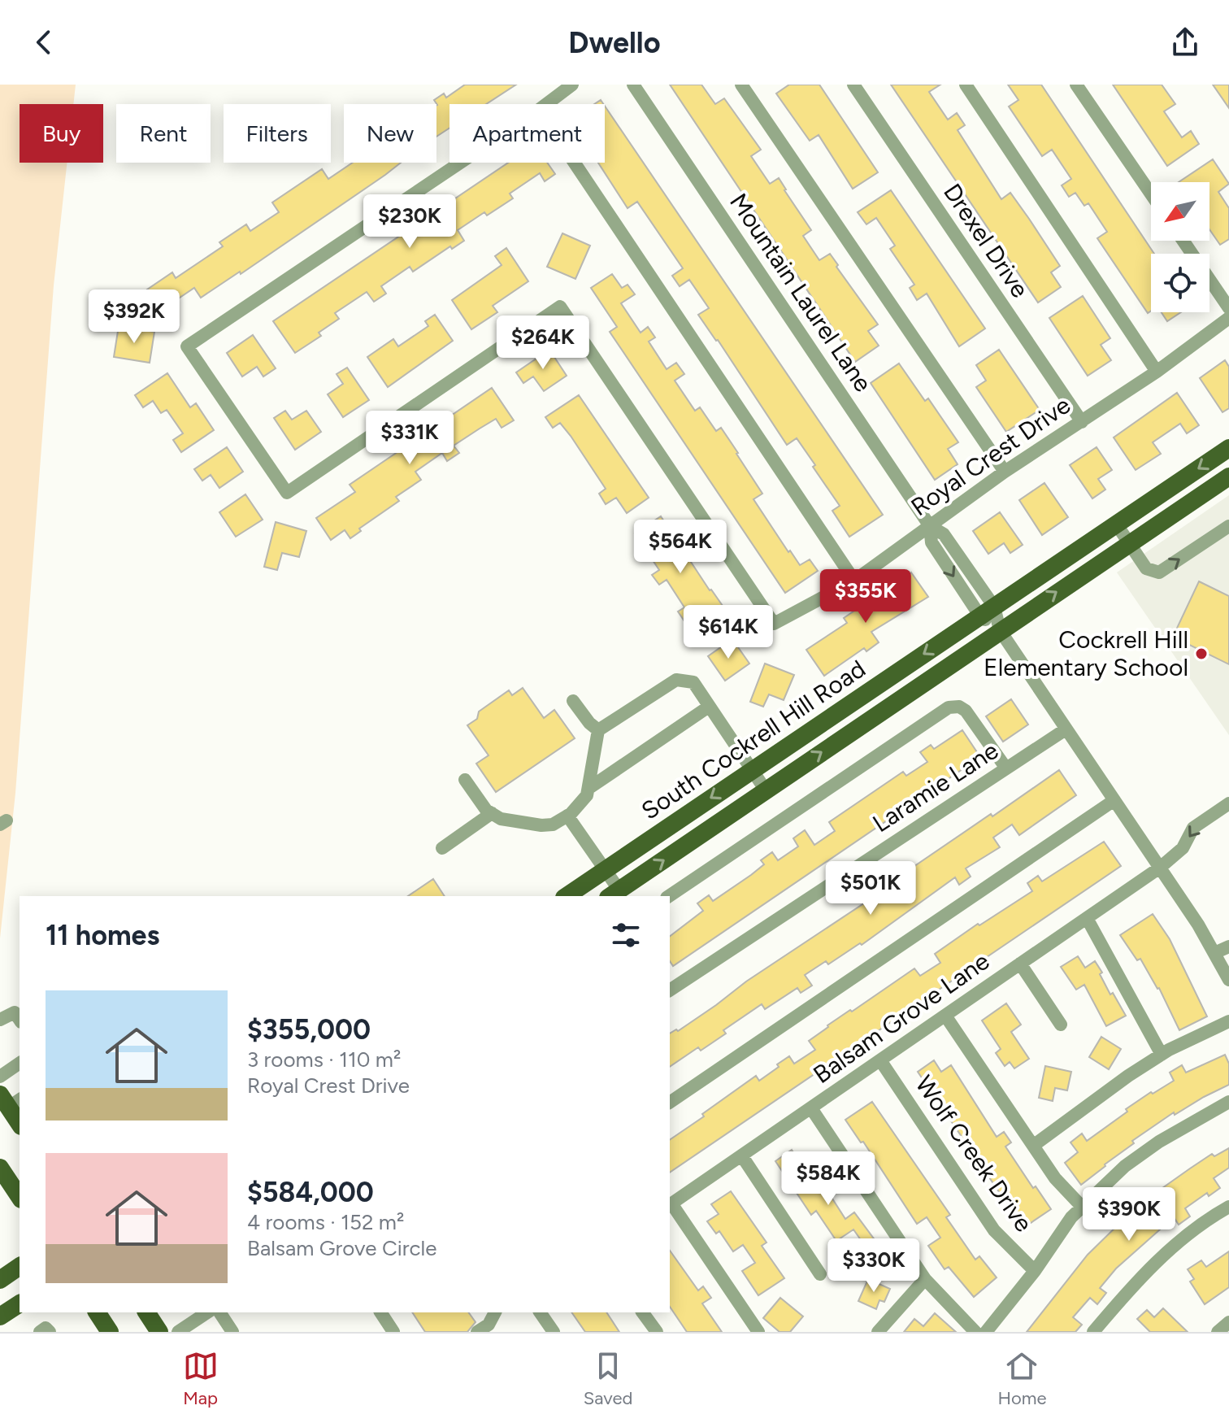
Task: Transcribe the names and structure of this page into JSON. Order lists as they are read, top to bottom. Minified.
{"streets":{"main road":["South Cockrell Hill Road"],"street":["Drexel Drive","Mountain Laurel Lane","Royal Crest Drive","Laramie Lane","Balsam Grove Lane","Wolf Creek Drive"]},"crossings":[["Drexel Drive","Royal Crest Drive"],["Mountain Laurel Lane","Royal Crest Drive"],["Mountain Laurel Lane","South Cockrell Hill Road"],["Mountain Laurel Lane","Laramie Lane"],["Mountain Laurel Lane","Balsam Grove Lane"],["Balsam Grove Lane","Wolf Creek Drive"]],"places":["Cockrell Hill Elementary School"],"north":"bottom left","page":{"header":"Dwello","chip":["Buy","Rent","Filters","New","Apartment"],"price":["$230K","$392K","$264K","$331K","$564K","$355K","$614K","$501K","$584K","$390K","$330K"],"heading":"11 homes","list":[{"name":"$355,000","note":"3 rooms · 110 m² · Royal Crest Drive"},{"name":"$584,000","note":"4 rooms · 152 m² · Balsam Grove Circle"}],"tabs":["Map","Saved","Home"]}}
